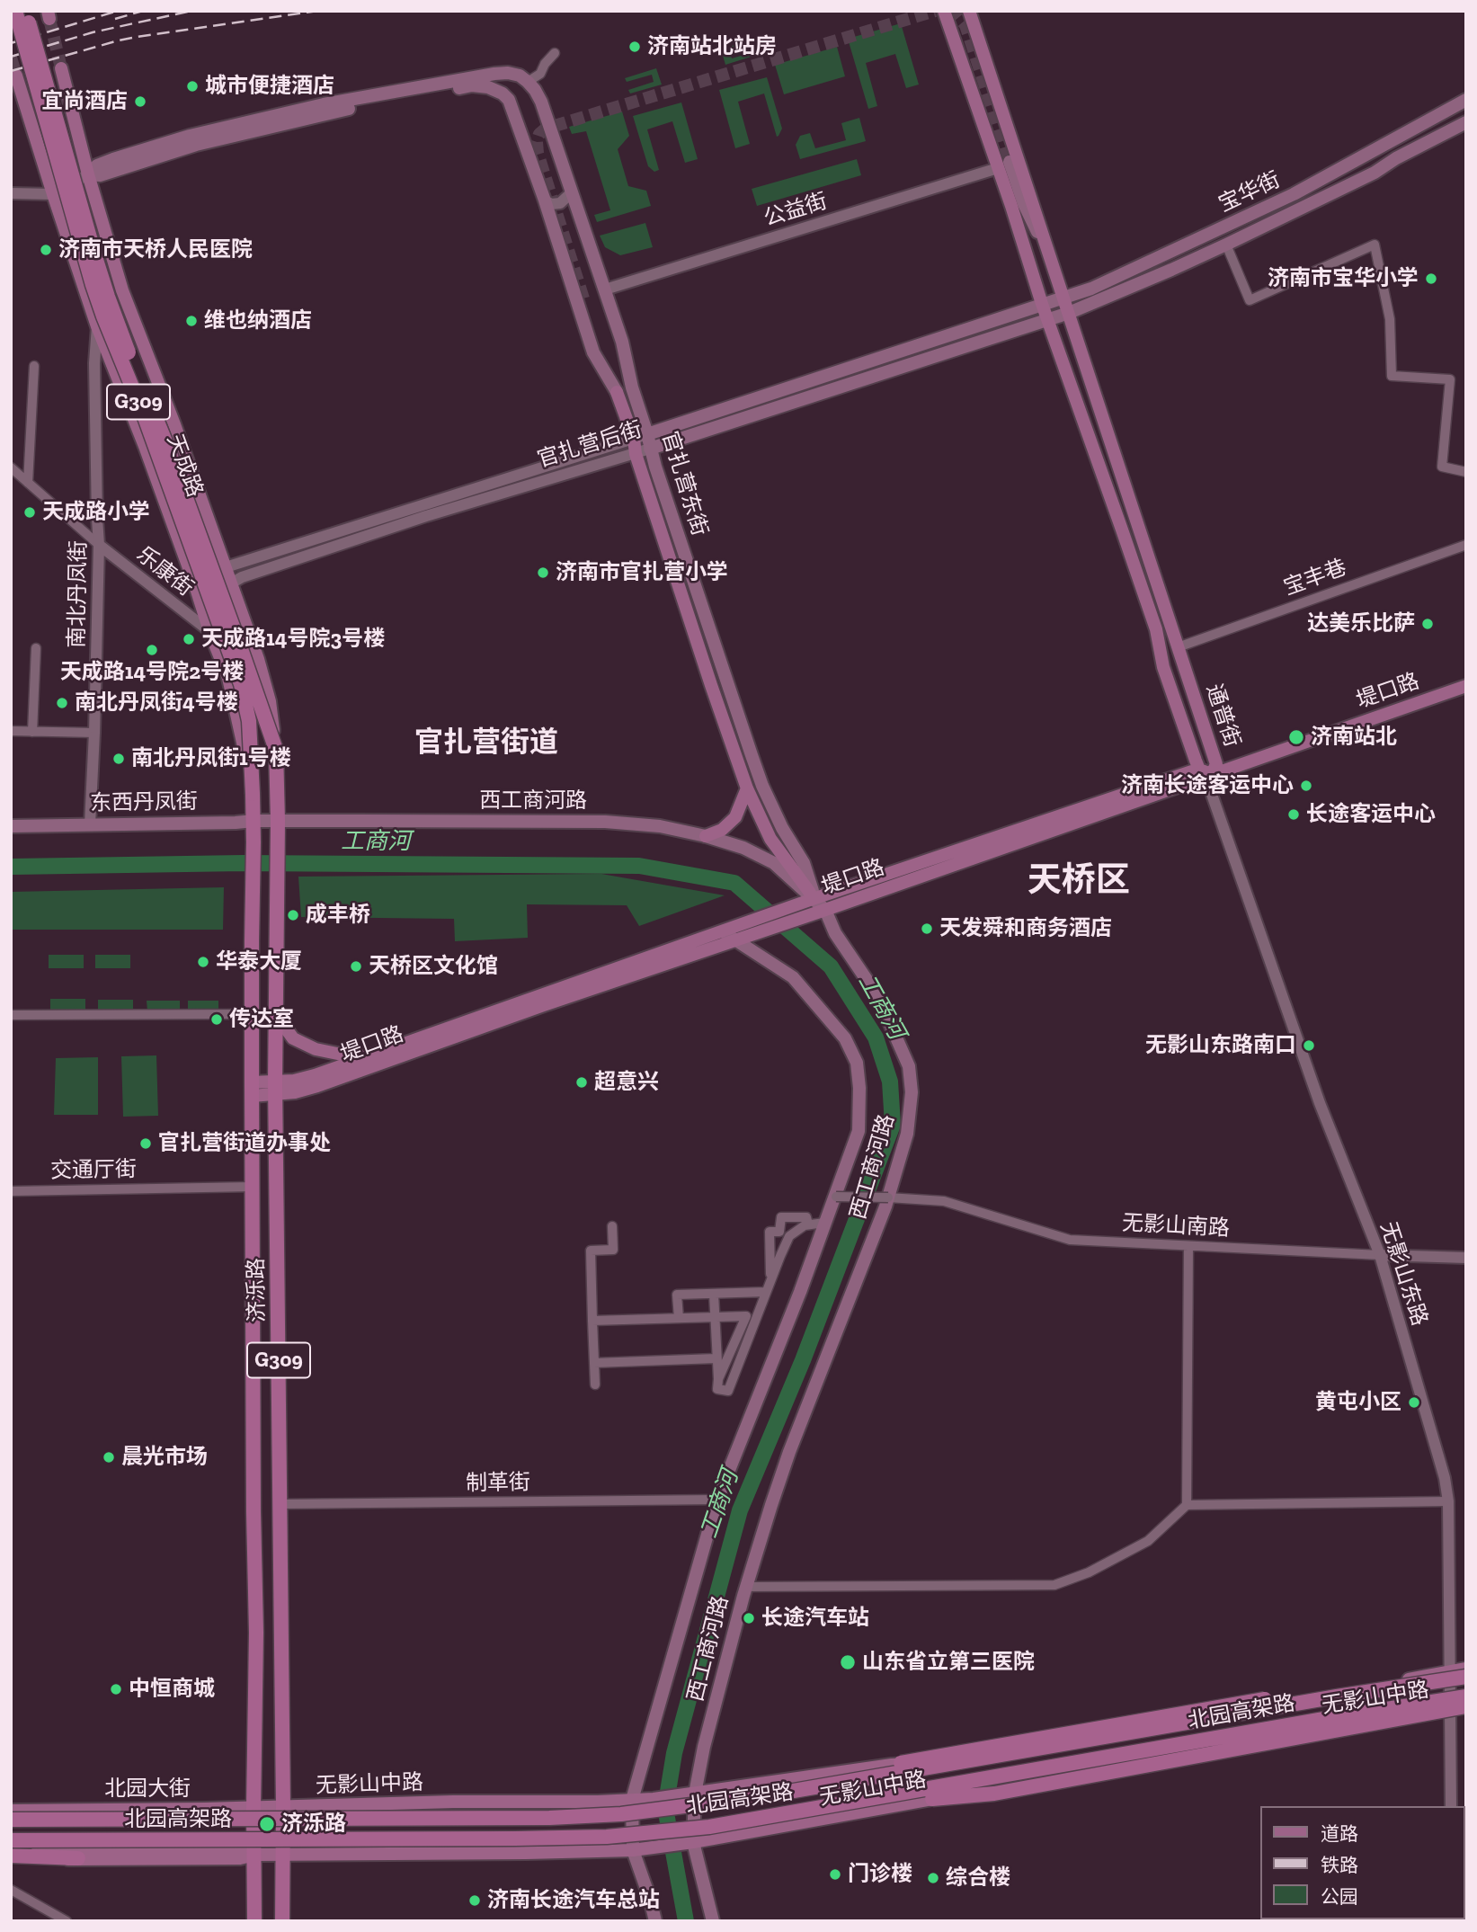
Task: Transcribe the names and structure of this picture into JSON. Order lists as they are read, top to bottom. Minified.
{"streets":{"highway":["G309","天成路","济泺路","北园高架路"],"main road":["宝华街","官扎营后街","官扎营东街","堤口路","通普街","西工商河路","东西丹凤街","无影山中路","北园大街"],"street":["公益街","乐康街","宝丰巷","南北丹凤街","交通厅街","无影山南路","无影山东路","制革街"]},"crossings":[["宝华街","官扎营后街"],["宝华街","通普街"],["公益街","官扎营东街"],["公益街","通普街"],["官扎营后街","天成路"],["官扎营后街","官扎营东街"],["官扎营后街","通普街"],["天成路","官扎营东街"],["天成路","乐康街"],["天成路","南北丹凤街"],["天成路","西工商河路"],["天成路","东西丹凤街"],["天成路","济泺路"],["官扎营东街","堤口路"],["官扎营东街","西工商河路"],["乐康街","南北丹凤街"],["宝丰巷","通普街"],["南北丹凤街","东西丹凤街"],["堤口路","通普街"],["堤口路","西工商河路"],["堤口路","无影山东路"],["堤口路","济泺路"],["通普街","无影山东路"],["西工商河路","东西丹凤街"],["西工商河路","无影山南路"],["西工商河路","济泺路"],["西工商河路","制革街"],["西工商河路","无影山中路"],["东西丹凤街","济泺路"],["交通厅街","济泺路"],["无影山南路","无影山东路"],["无影山东路","无影山中路"],["济泺路","制革街"],["济泺路","无影山中路"],["济泺路","北园大街"],["无影山中路","北园大街"]],"districts":["官扎营街道","天桥区"],"water":["工商河"],"places":["济南站北站房","城市便捷酒店","宜尚酒店","济南市天桥人民医院","济南市宝华小学","维也纳酒店","天成路小学","济南市官扎营小学","达美乐比萨","天成路14号院3号楼","天成路14号院2号楼","南北丹凤街4号楼","济南站北","南北丹凤街1号楼","济南长途客运中心","长途客运中心","成丰桥","天发舜和商务酒店","华泰大厦","天桥区文化馆","传达室","无影山东路南口","超意兴","官扎营街道办事处","黄屯小区","晨光市场","长途汽车站","山东省立第三医院","中恒商城","济泺路","门诊楼","综合楼","济南长途汽车总站"],"legend":["道路","铁路","公园"]}
